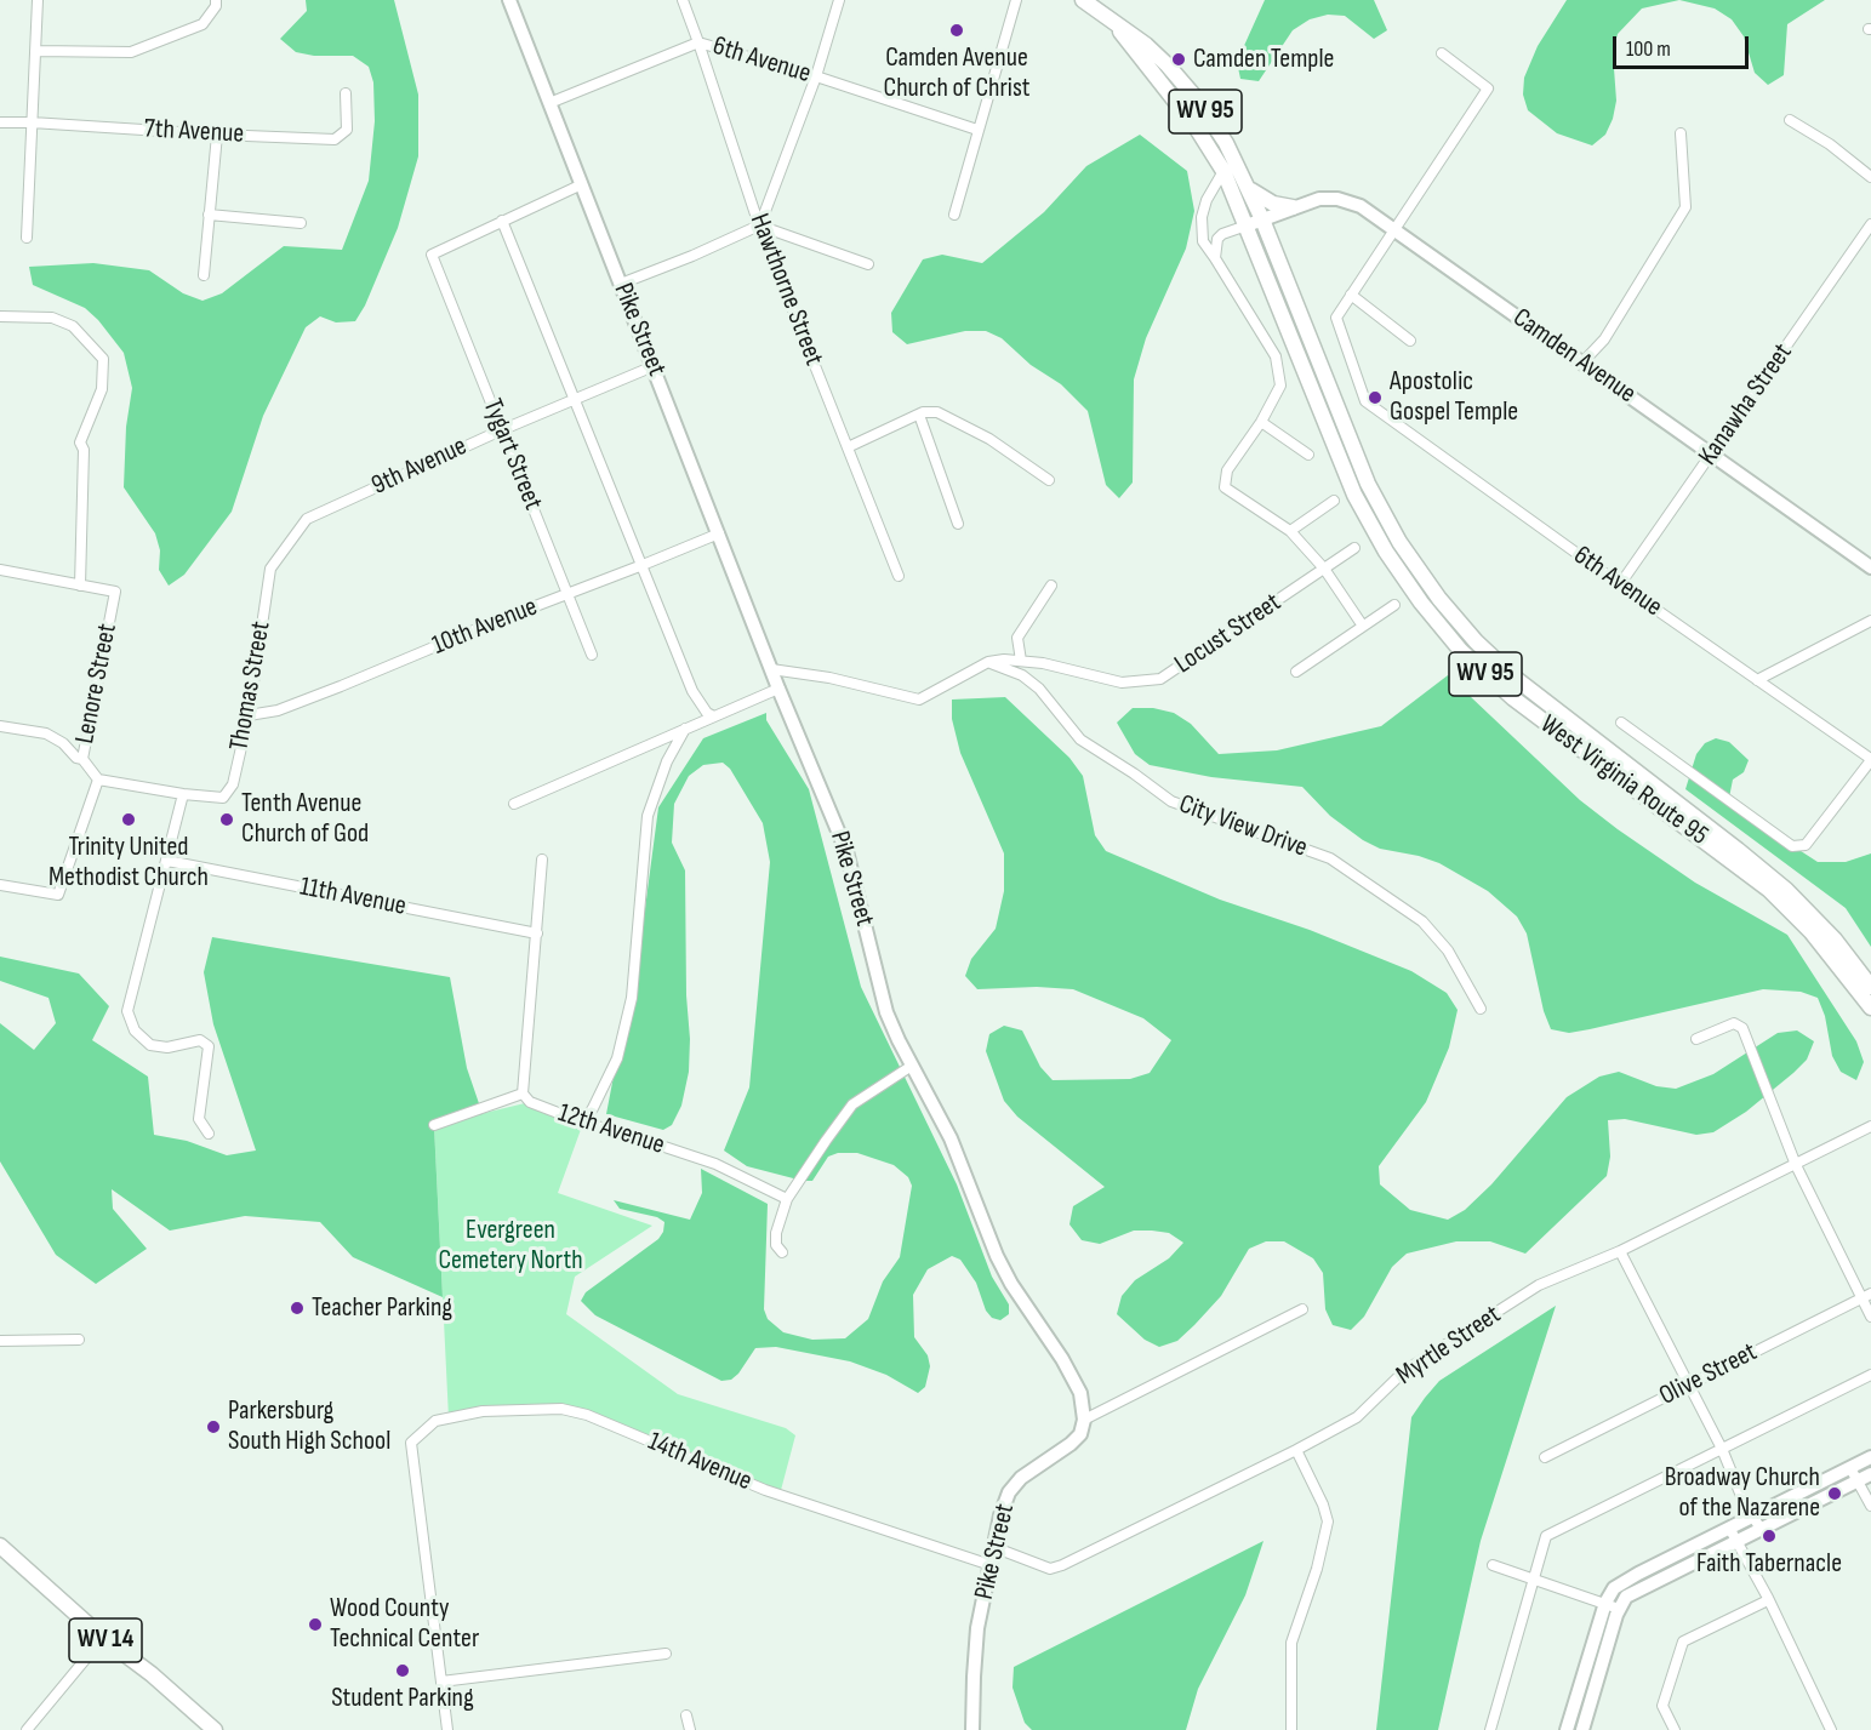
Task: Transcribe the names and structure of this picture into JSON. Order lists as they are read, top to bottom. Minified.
{"streets":{"main road":["WV 95","Pike Street","Camden Avenue","West Virginia Route 95","WV 14"],"street":["6th Avenue","7th Avenue","Hawthorne Street","Kanawha Street","Tygart Street","9th Avenue","10th Avenue","Locust Street","Lenore Street","Thomas Street","City View Drive","11th Avenue","12th Avenue","Myrtle Street","Olive Street","14th Avenue"]},"crossings":[["6th Avenue","Hawthorne Street"],["6th Avenue","Pike Street"],["6th Avenue","Kanawha Street"],["WV 95","Camden Avenue"],["WV 95","West Virginia Route 95"],["Pike Street","9th Avenue"],["Pike Street","10th Avenue"],["Pike Street","Myrtle Street"],["Pike Street","14th Avenue"],["Camden Avenue","Kanawha Street"],["Camden Avenue","West Virginia Route 95"],["Tygart Street","9th Avenue"],["Tygart Street","10th Avenue"],["9th Avenue","Thomas Street"],["10th Avenue","Thomas Street"],["Locust Street","City View Drive"]],"parks":["Evergreen Cemetery North"],"places":["Camden Avenue Church of Christ","Camden Temple","Apostolic Gospel Temple","Trinity United Methodist Church","Tenth Avenue Church of God","Teacher Parking","Parkersburg South High School","Broadway Church of the Nazarene","Faith Tabernacle","Wood County Technical Center","Student Parking"],"scale_bar":"100 m"}
